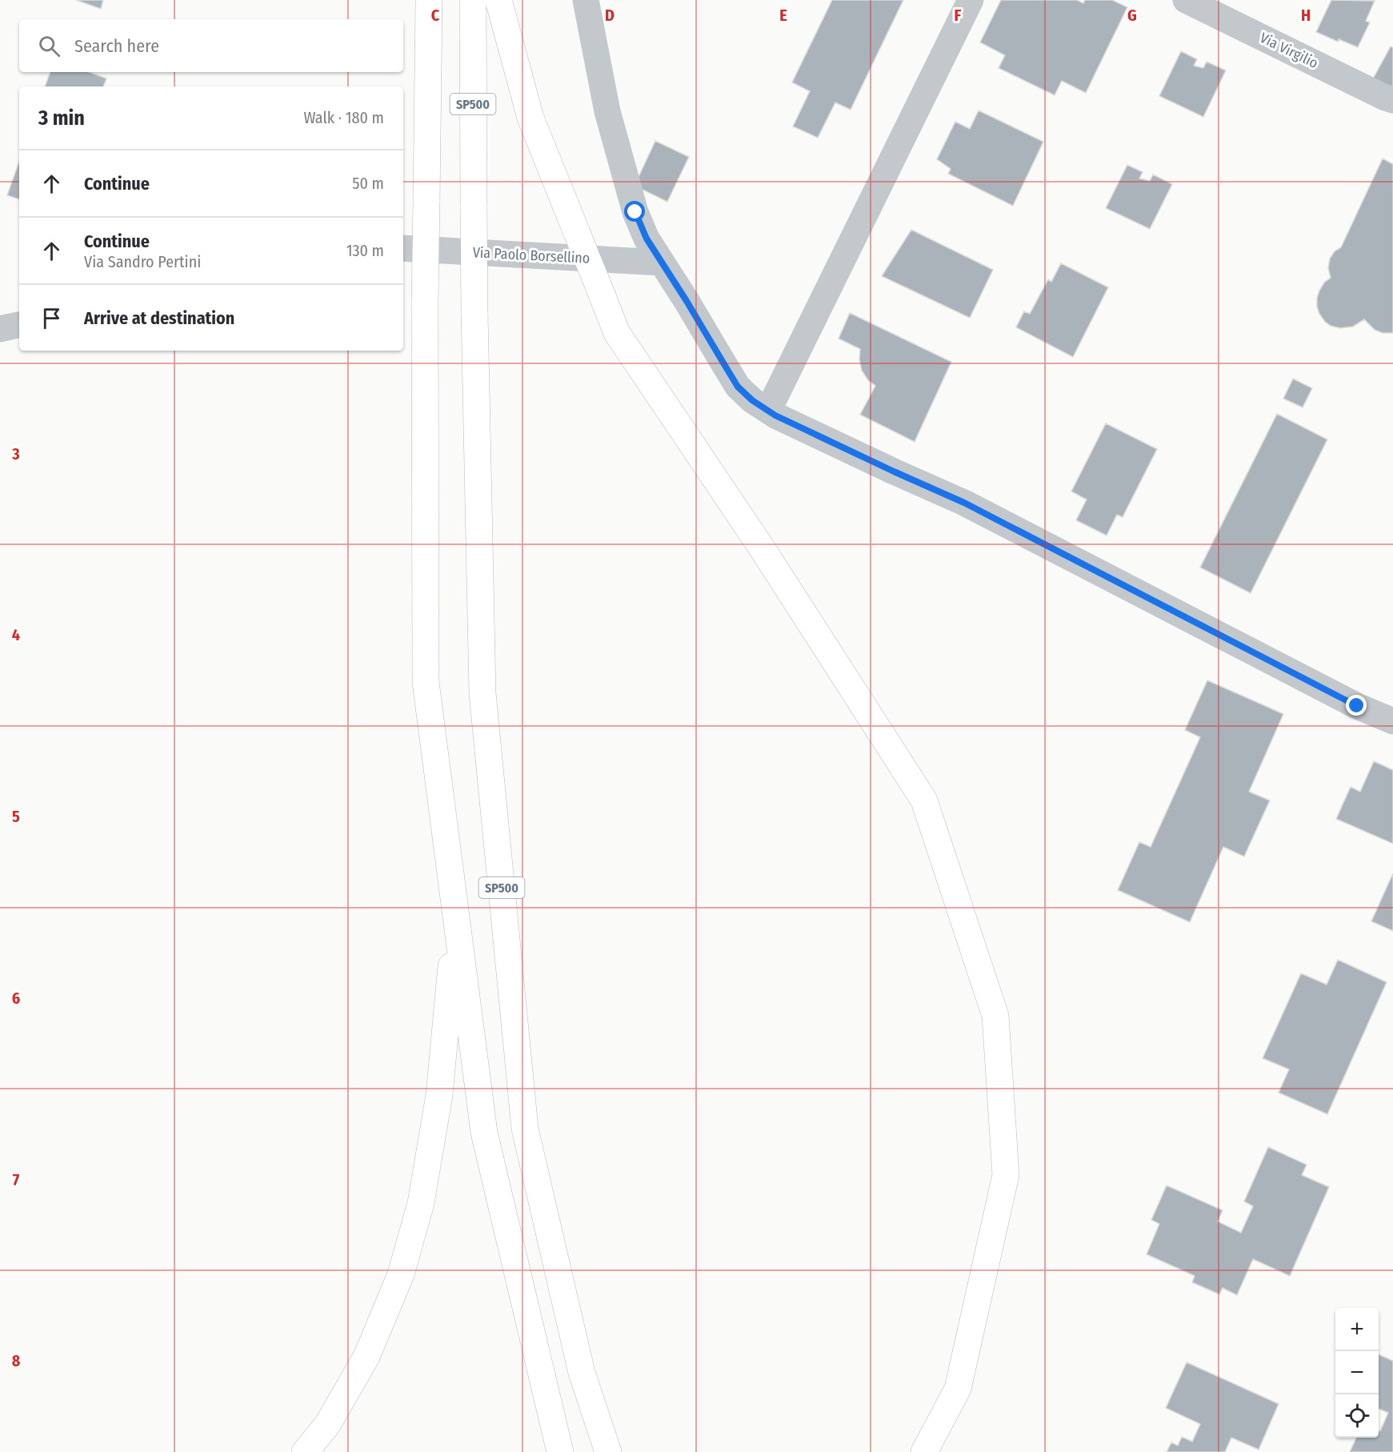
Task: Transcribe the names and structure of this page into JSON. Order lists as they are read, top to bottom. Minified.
{"streets":{"highway":["SP500"],"street":["Via Virgilio","Via Paolo Borsellino"]},"page":{"search":"Search here","heading":["3 min","Walk · 180 m"],"list":[["Continue","50 m"],["Continue","Via Sandro Pertini","130 m"],"Arrive at destination"],"map_buttons":["+","−"]},"grid":{"columns":["C","D","E","F","G","H"],"rows":["3","4","5","6","7","8"]}}
